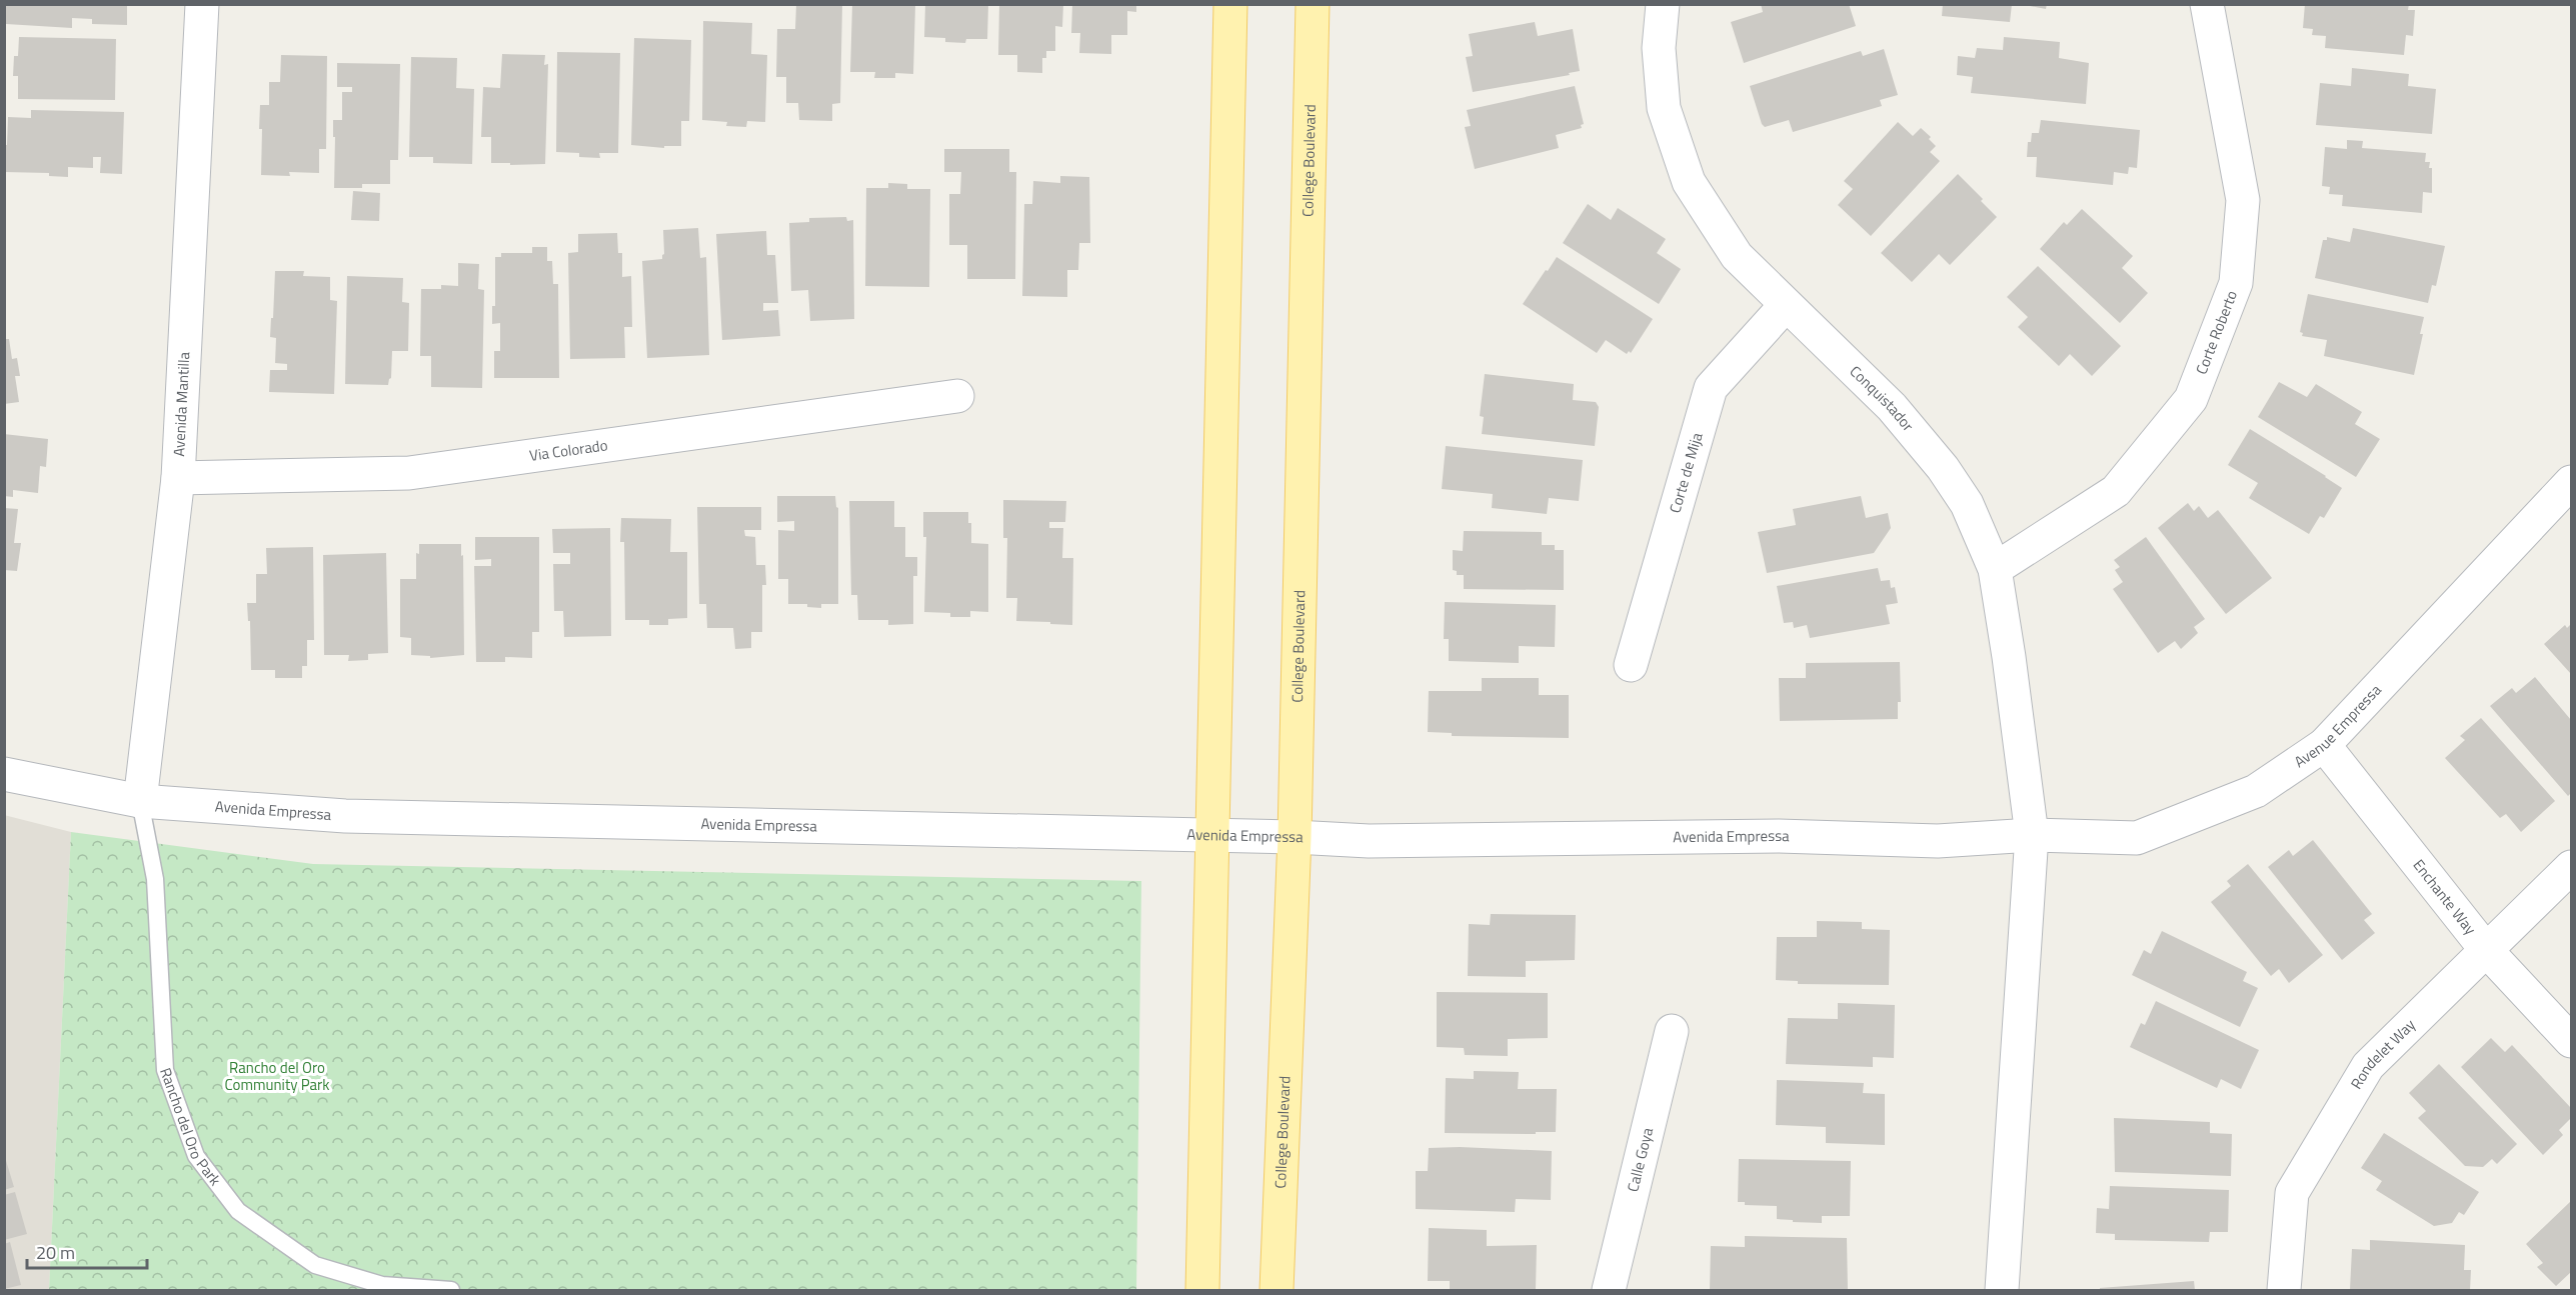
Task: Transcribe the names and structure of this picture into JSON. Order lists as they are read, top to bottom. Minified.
{"streets":{"main road":["College Boulevard"],"street":["Corte Roberto","Conquistador","Avenida Mantilla","Via Colorado","Corte de Mija","Avenue Empressa","Avenida Empressa","Enchante Way","Rondelet Way","Calle Goya"],"lane":["Rancho del Oro Park"]},"crossings":[["College Boulevard","Avenida Empressa"],["Corte Roberto","Conquistador"],["Conquistador","Corte de Mija"],["Conquistador","Avenue Empressa"],["Conquistador","Avenida Empressa"],["Avenida Mantilla","Via Colorado"],["Avenida Mantilla","Avenida Empressa"],["Avenida Mantilla","Rancho del Oro Park"],["Avenue Empressa","Avenida Empressa"],["Avenue Empressa","Enchante Way"],["Avenida Empressa","Rancho del Oro Park"],["Enchante Way","Rondelet Way"]],"parks":["Rancho del Oro Community Park"],"scale_bar":"20 m"}
